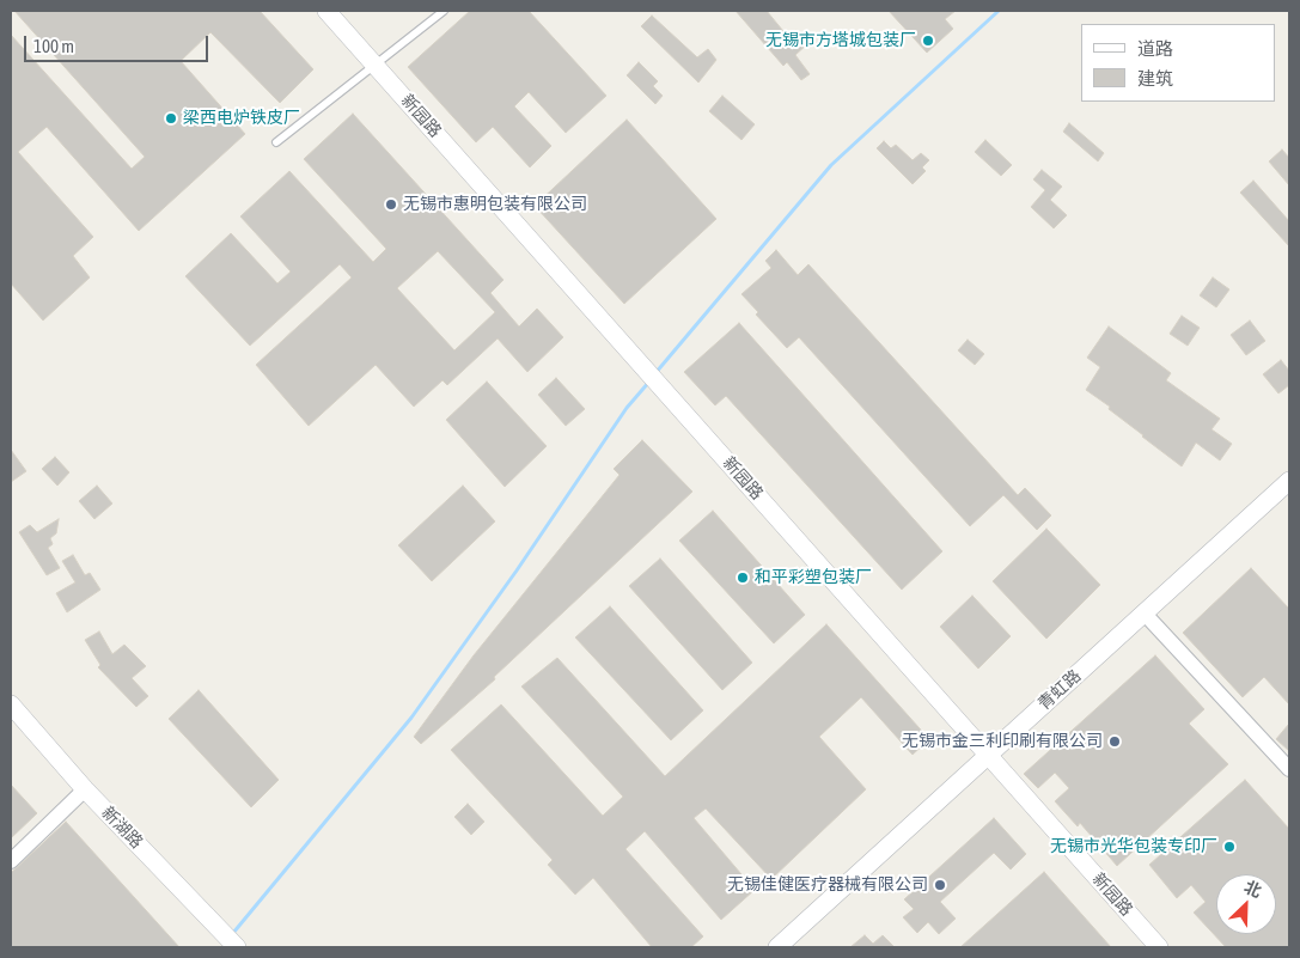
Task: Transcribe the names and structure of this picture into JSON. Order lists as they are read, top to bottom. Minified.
{"streets":{"street":["新园路","青虹路","新湖路"]},"crossings":[["新园路","青虹路"]],"places":["无锡市方塔城包装厂","梁西电炉铁皮厂","无锡市惠明包装有限公司","和平彩塑包装厂","无锡市金三利印刷有限公司","无锡市光华包装专印厂","无锡佳健医疗器械有限公司"],"legend":["道路","建筑"],"scale_bar":"100 m","north":"top right"}
